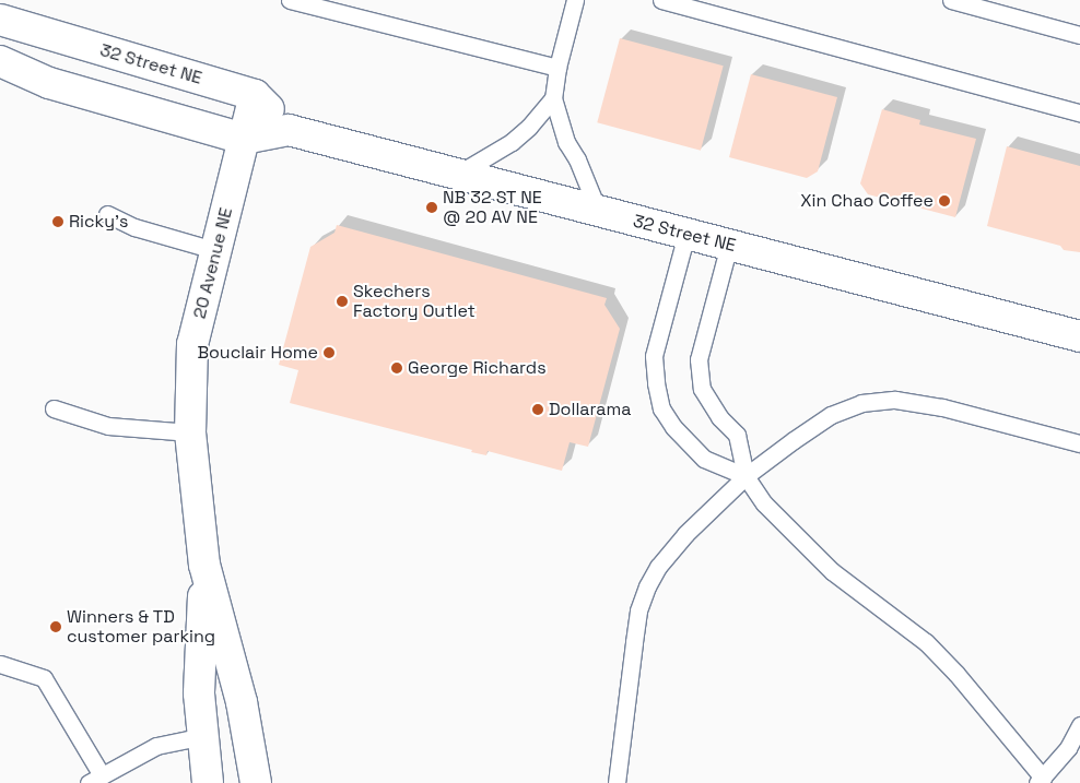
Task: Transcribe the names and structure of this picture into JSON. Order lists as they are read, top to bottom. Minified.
{"streets":{"street":["32 Street NE","20 Avenue NE"]},"crossings":[["32 Street NE","20 Avenue NE"]],"places":["Xin Chao Coffee","NB 32 ST NE @ 20 AV NE","Ricky's","Skechers Factory Outlet","Bouclair Home","George Richards","Dollarama","Winners & TD customer parking"]}
